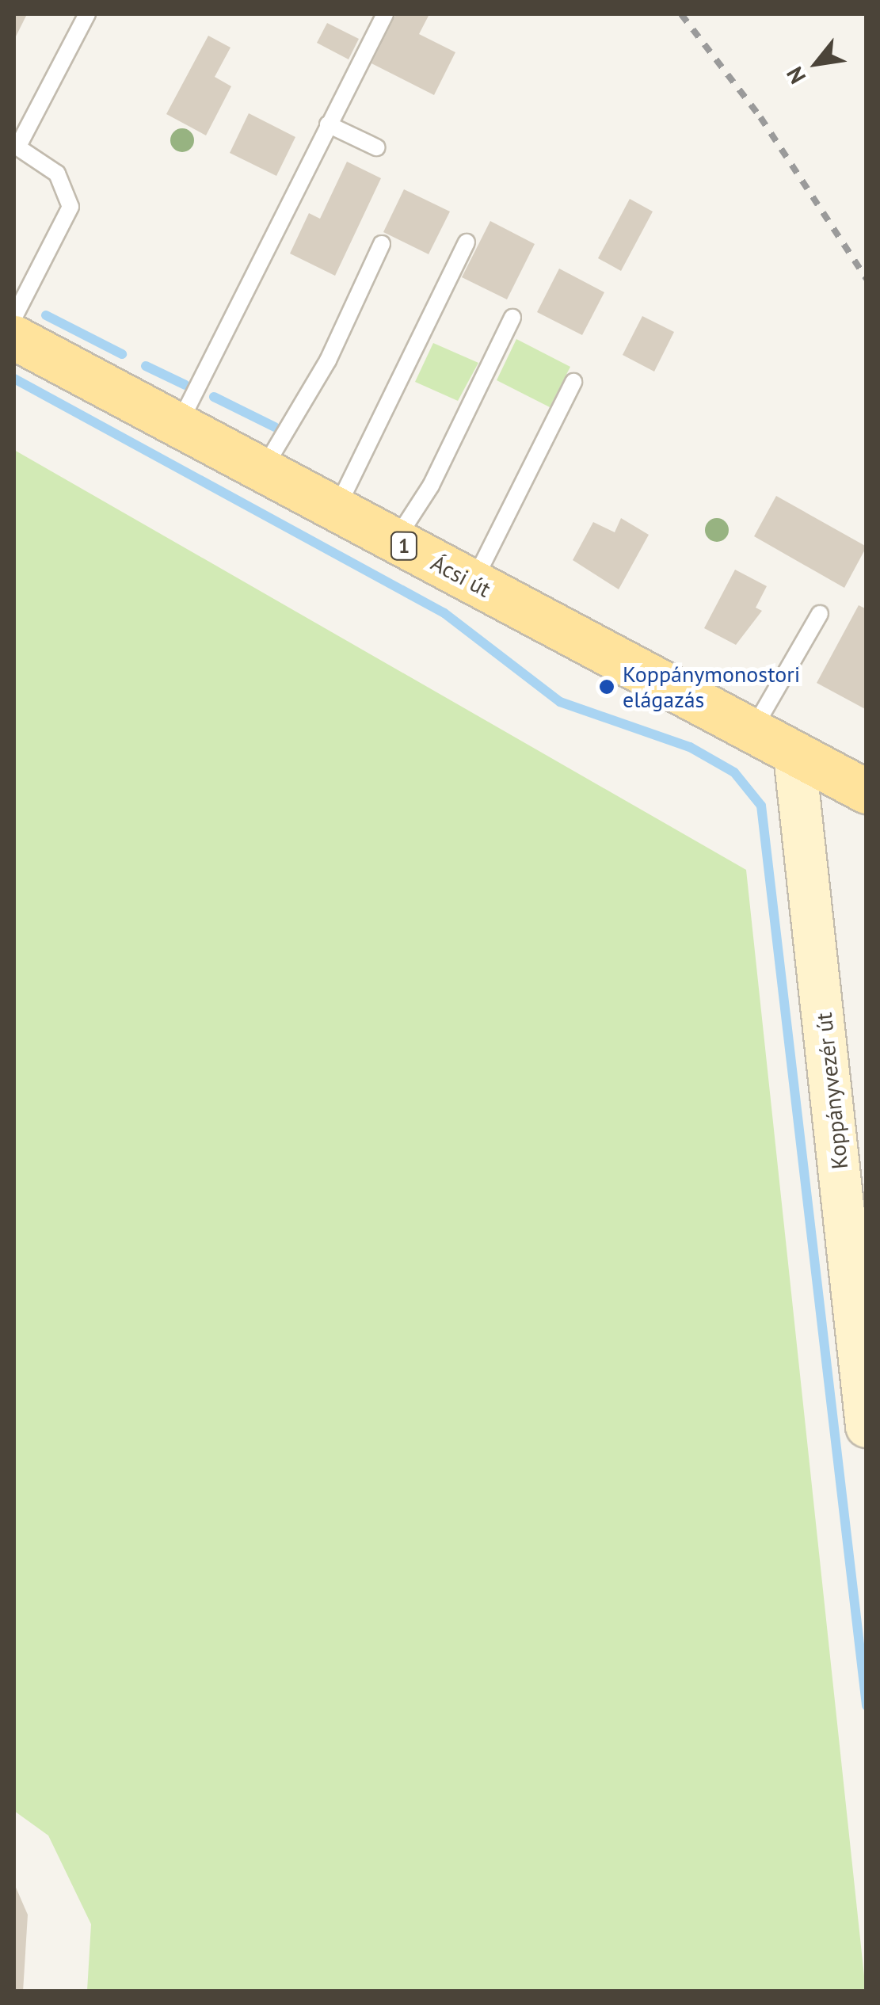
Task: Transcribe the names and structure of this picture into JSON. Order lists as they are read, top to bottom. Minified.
{"streets":{"main road":["1","Ácsi út"],"street":["Koppányvezér út"]},"crossings":[["Ácsi út","Koppányvezér út"]],"places":["Koppánymonostori elágazás"],"north":"bottom left"}
